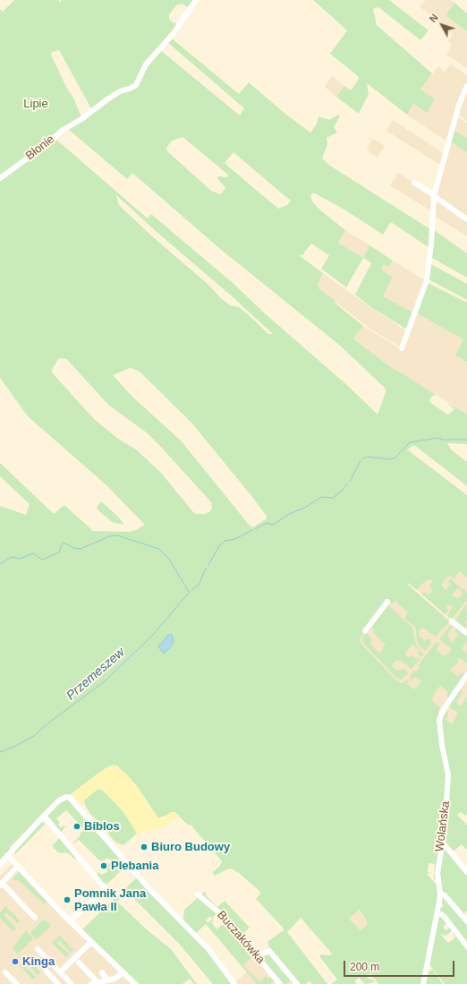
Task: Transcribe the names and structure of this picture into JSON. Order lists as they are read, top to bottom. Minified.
{"streets":{"street":["Błonie","Wolańska","Buczakówka"]},"water":["Przemeszew"],"parks":["Lipie"],"places":["Biblos","Biuro Budowy","Plebania","Pomnik Jana Pawła II","Kinga"],"scale_bar":"200 m","north":"top left"}
